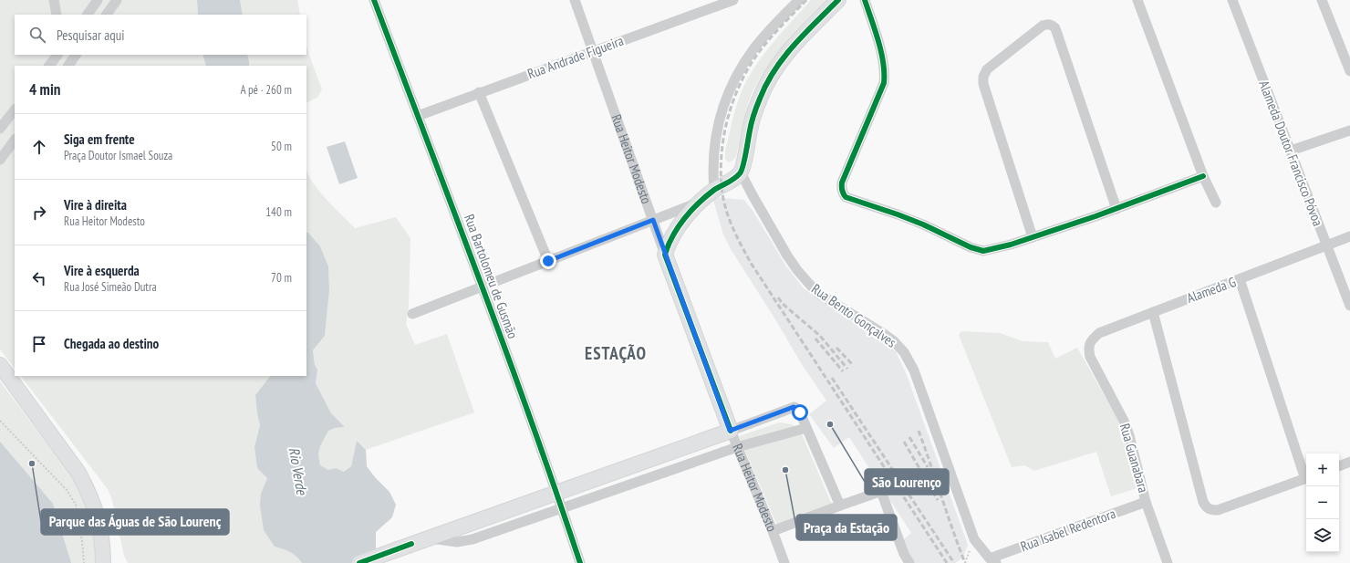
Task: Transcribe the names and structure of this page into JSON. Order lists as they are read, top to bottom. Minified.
{"streets":{"main road":["Rua Heitor Modesto"],"street":["Rua Andrade Figueira","Alameda Doutor Francisco Póvoa","Rua Bartolomeu de Gusmão","Alameda G","Rua Bento Gonçalves","Rua Guanabara","Rua Isabel Redentora"]},"crossings":[["Rua Andrade Figueira","Rua Heitor Modesto"],["Rua Andrade Figueira","Rua Bartolomeu de Gusmão"],["Alameda Doutor Francisco Póvoa","Alameda G"],["Alameda G","Rua Guanabara"],["Rua Bento Gonçalves","Rua Isabel Redentora"],["Rua Guanabara","Rua Isabel Redentora"]],"districts":["ESTAÇÃO"],"water":["Rio Verde"],"places":["São Lourenço","Parque das Águas de São Lourenç","Praça da Estação"],"page":{"search":"Pesquisar aqui","heading":["4 min","A pé · 260 m"],"list":[["Siga em frente","Praça Doutor Ismael Souza","50 m"],["Vire à direita","Rua Heitor Modesto","140 m"],["Vire à esquerda","Rua José Simeão Dutra","70 m"],"Chegada ao destino"],"map_buttons":["+","−"]}}
